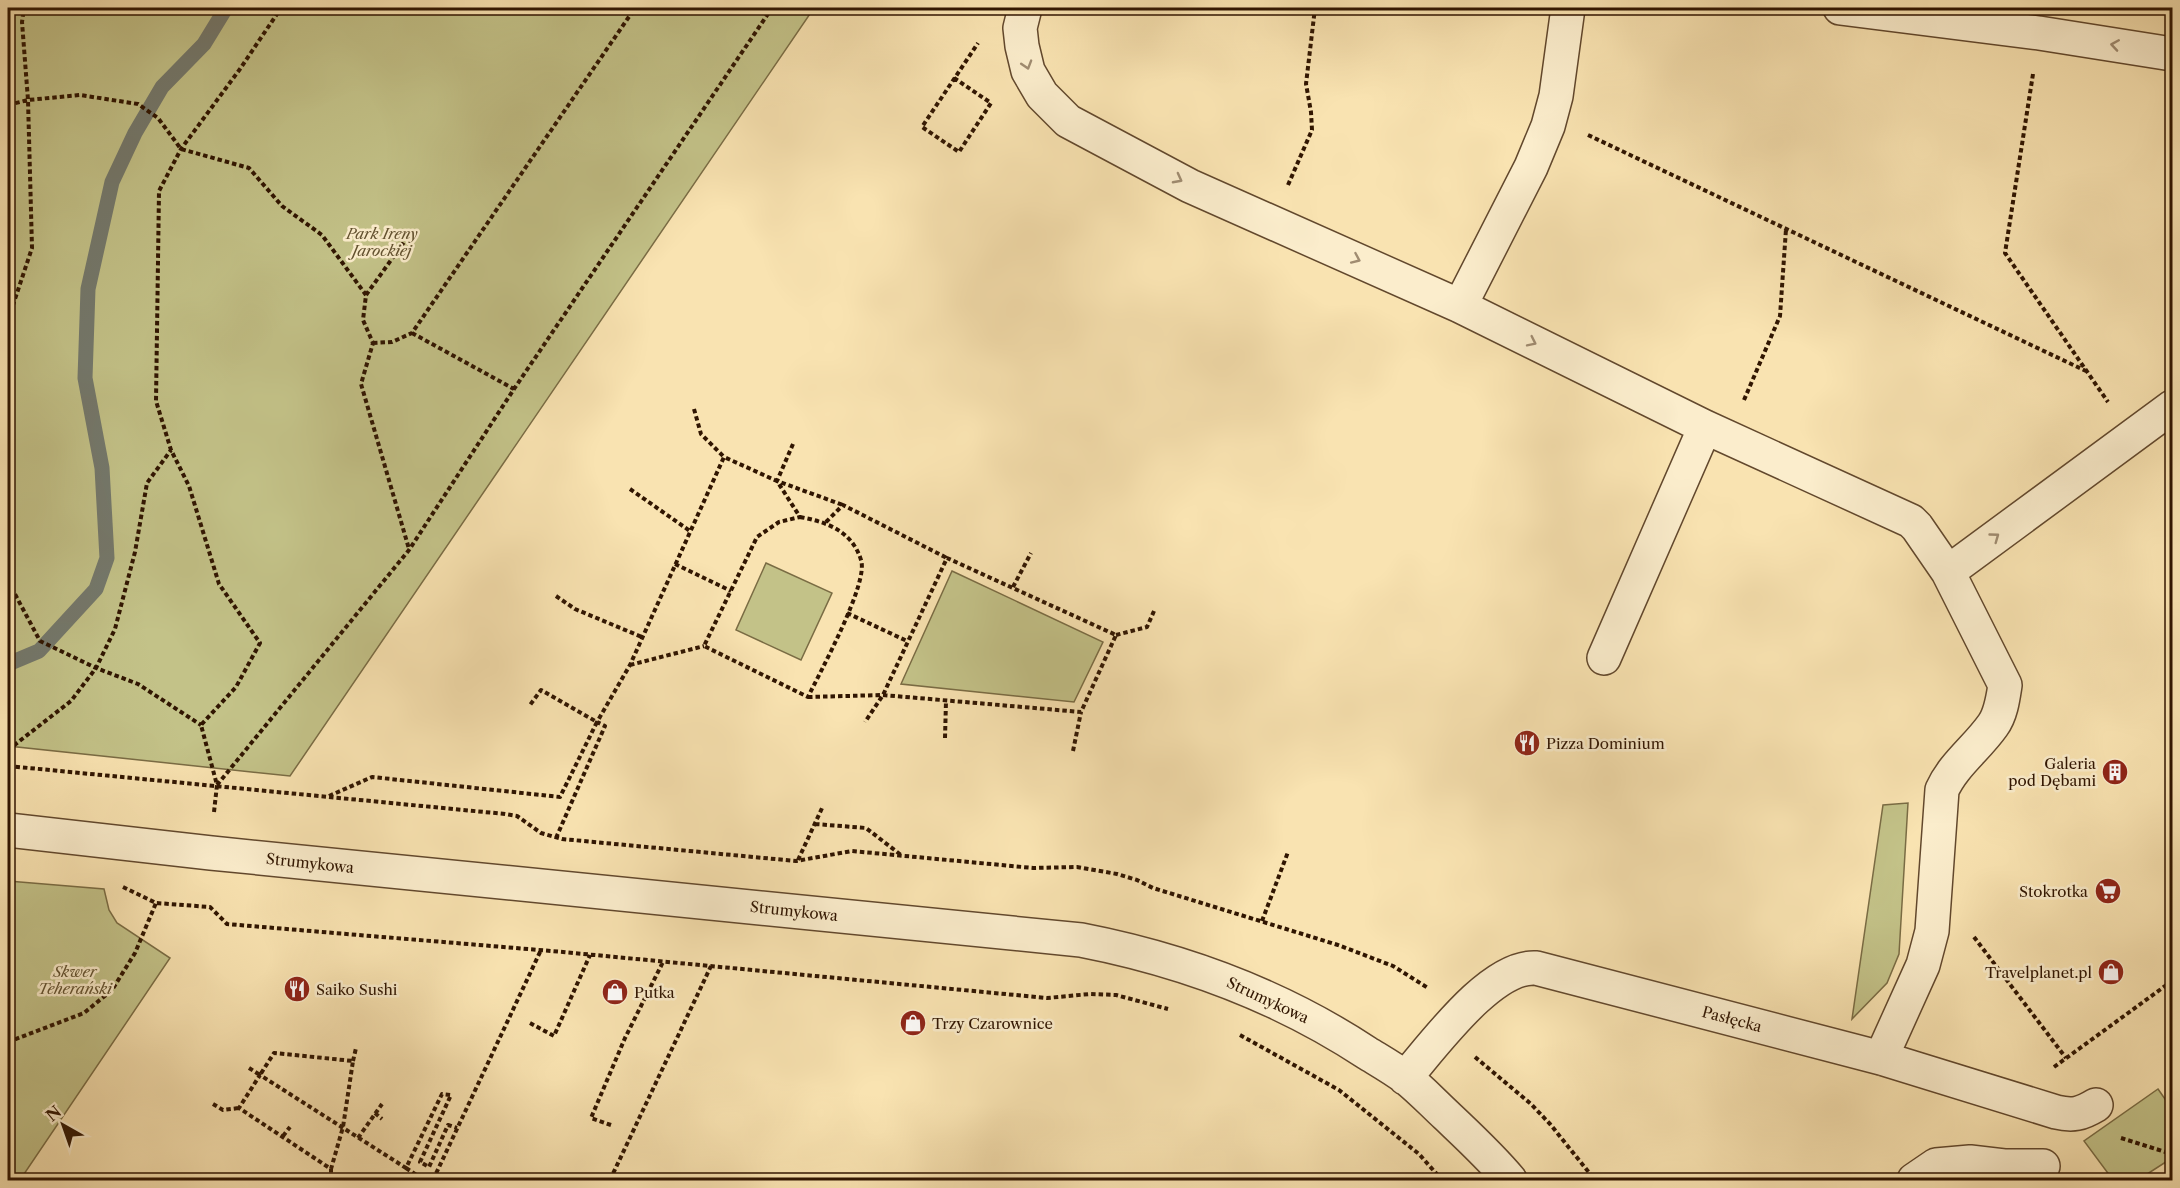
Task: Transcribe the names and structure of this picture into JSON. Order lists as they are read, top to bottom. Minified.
{"streets":{"street":["Strumykowa","Pasłęcka"]},"crossings":[["Strumykowa","Pasłęcka"]],"parks":["Park Ireny Jarockiej","Skwer Teherański"],"places":{"restaurant":["Pizza Dominium","Saiko Sushi"],"building":["Galeria pod Dębami"],"supermarket":["Stokrotka"],"shop":["Travelplanet.pl","Putka","Trzy Czarownice"]},"north":"top left"}
